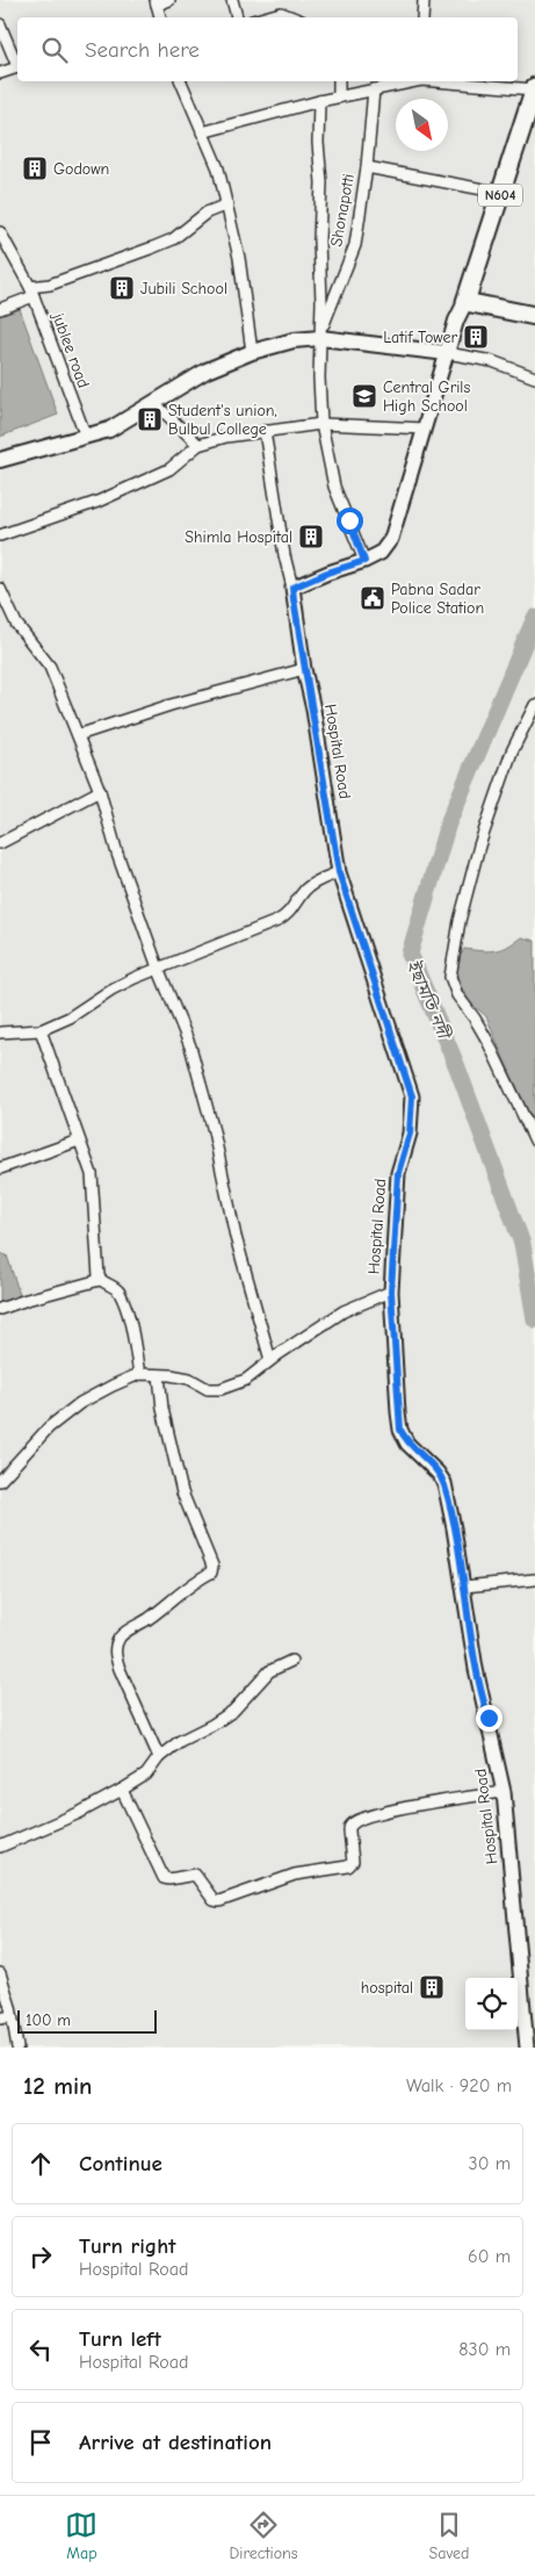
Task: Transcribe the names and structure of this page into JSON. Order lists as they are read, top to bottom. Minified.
{"streets":{"highway":["N604"],"main road":["Hospital Road"],"street":["Shonapotti","jublee road"]},"water":["ইছামতি নদী"],"places":{"building":["Godown","Jubili School","Latif Tower","Student's union, Bulbul College","Shimla Hospital","hospital"],"school or university":["Central Grils High School"],"public building":["Pabna Sadar Police Station"]},"scale_bar":"100 m","north":"bottom right","page":{"search":"Search here","scale":"100 m","heading":["12 min","Walk · 920 m"],"list":[["Continue","30 m"],["Turn right","Hospital Road","60 m"],["Turn left","Hospital Road","830 m"],"Arrive at destination"],"nav":["Map","Directions","Saved"]}}
